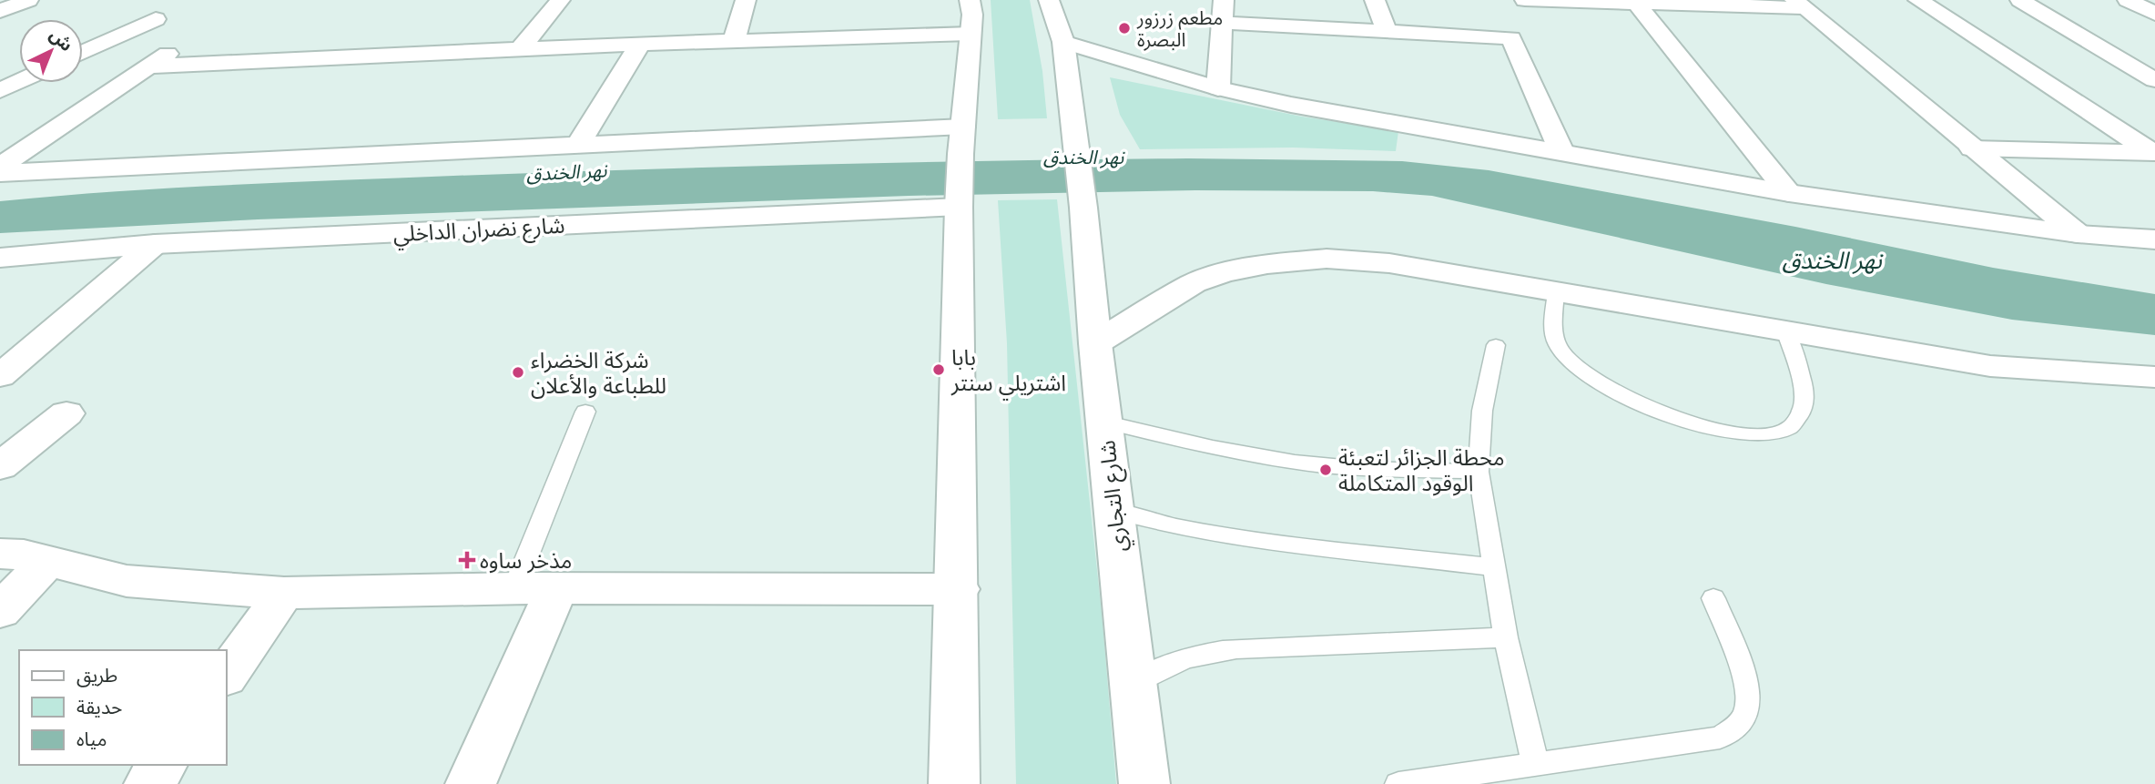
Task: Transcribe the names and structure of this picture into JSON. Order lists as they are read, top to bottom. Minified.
{"streets":{"street":["شارع نضران الداخلي","شارع التجاري"]},"water":["نهر الخندق"],"places":{"other":["مطعم زرزور البصرة","بابا اشتريلي سنتر","شركة الخضراء للطباعة والأعلان","محطة الجزائر لتعبئة الوقود المتكاملة"],"health":["مذخر ساوه"]},"legend":["طريق","حديقة","مياه"],"north":"top right"}
